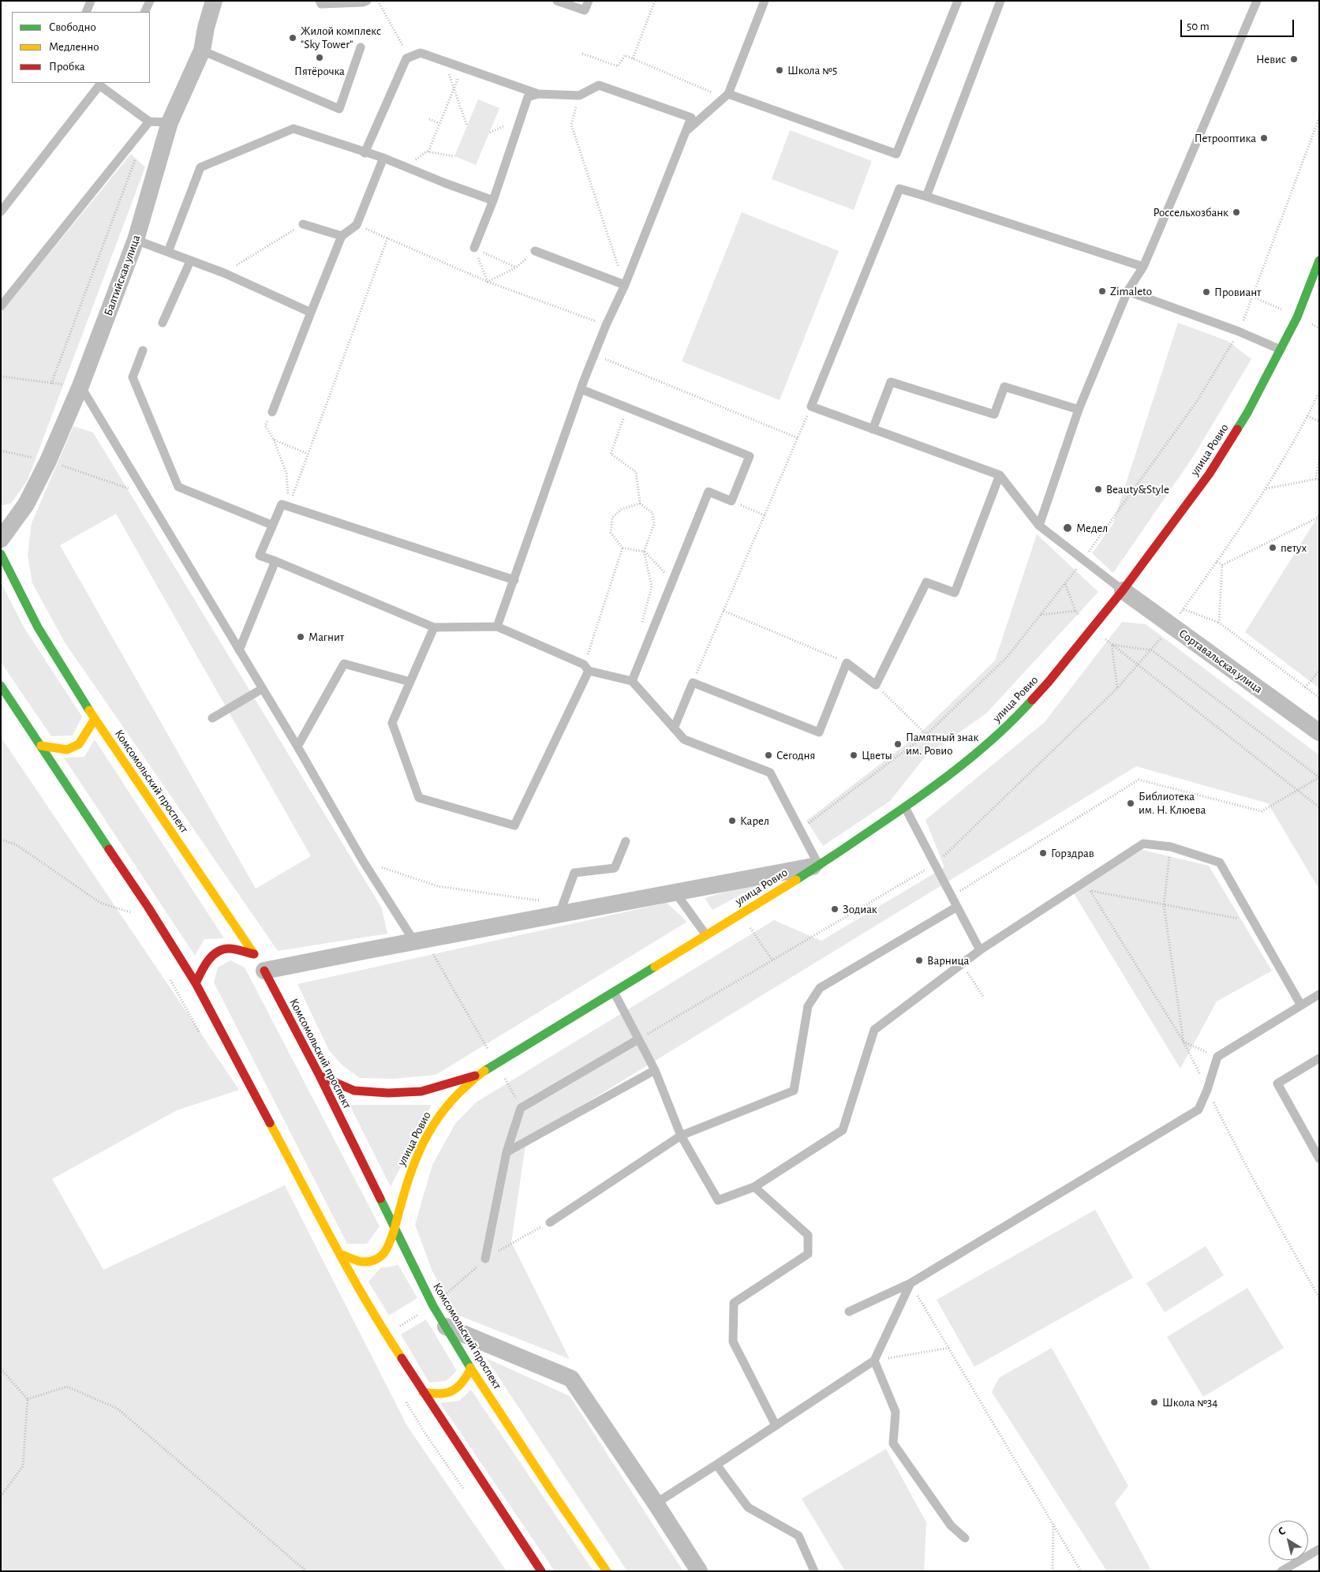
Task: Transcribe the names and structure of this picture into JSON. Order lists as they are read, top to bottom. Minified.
{"streets":{"main road":["улица Ровио","Комсомольский проспект"],"street":["Балтийская улица","Сортавальская улица"]},"crossings":[["улица Ровио","Сортавальская улица"],["улица Ровио","Комсомольский проспект"]],"places":["Жилой комплекс \"Sky Tower\"","Пятёрочка","Невис","Школа №5","Петрооптика","Россельхозбанк","Zimaleto","Провиант","Beauty&Style","Медел","петух","Магнит","Памятный знак им. Ровио","Сегодня","Цветы","Библиотека им. Н. Клюева","Карел","Горздрав","Зодиак","Варница","Школа №34"],"legend":["Свободно","Медленно","Пробка"],"scale_bar":"50 m","north":"top left"}
